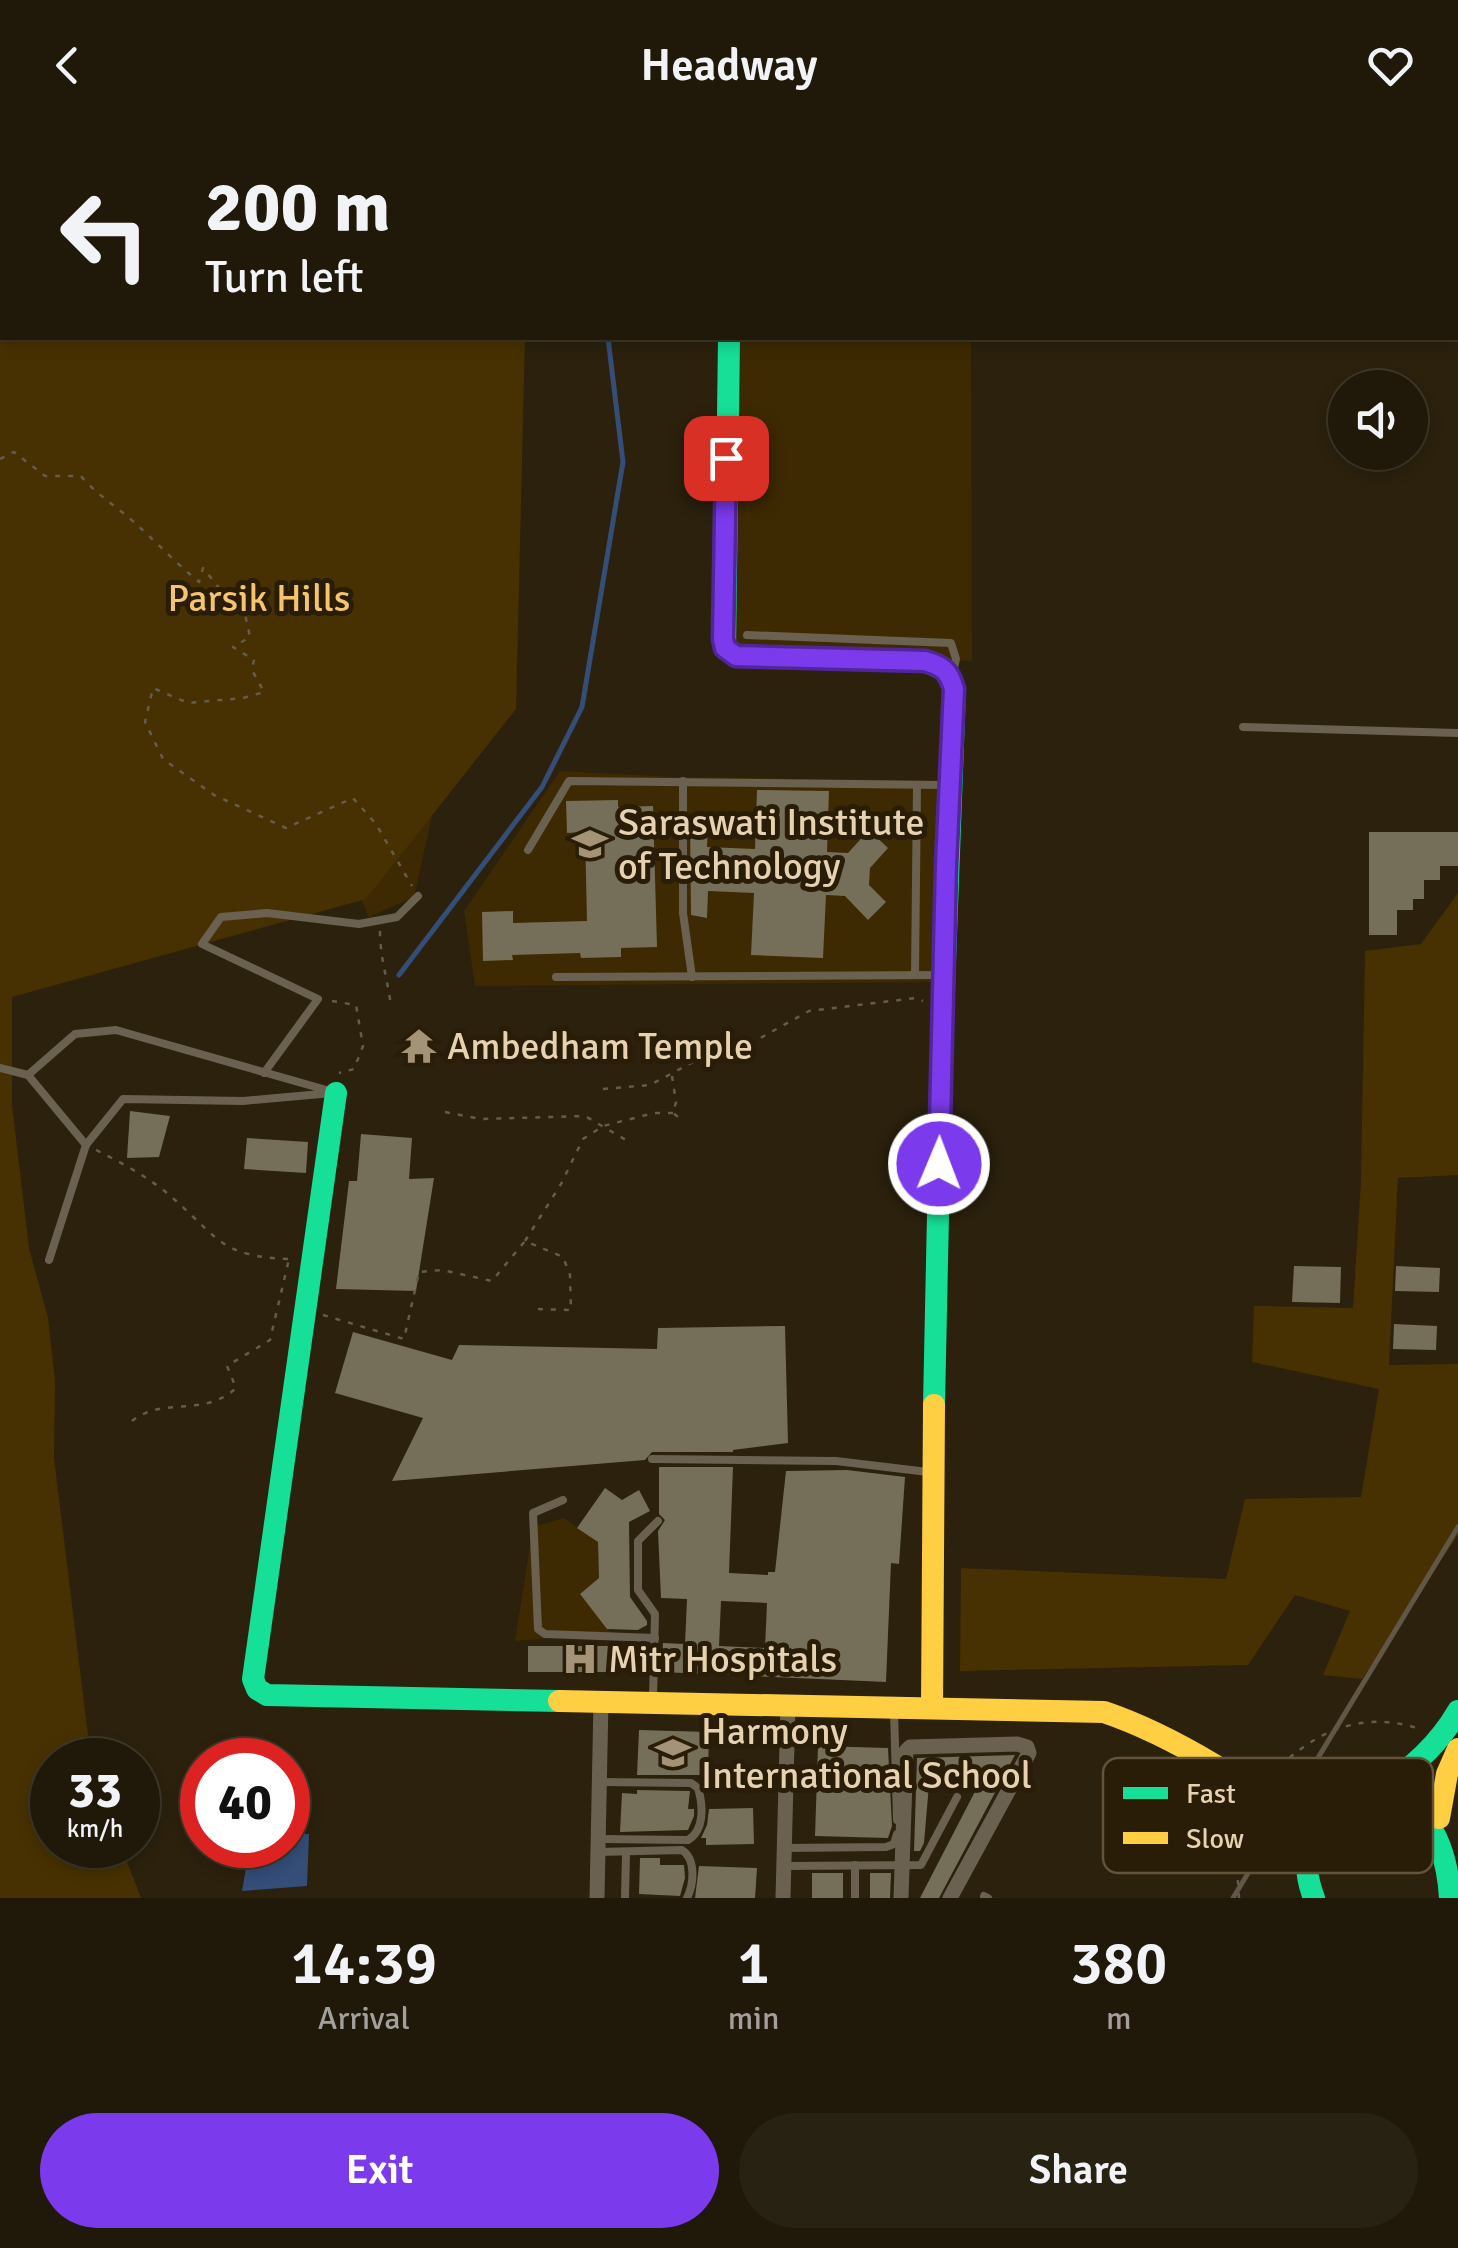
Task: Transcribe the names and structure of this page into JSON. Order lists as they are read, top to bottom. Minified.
{"parks":["Parsik Hills"],"places":{"school or university":["Saraswati Institute of Technology","Harmony International School"],"temple":["Ambedham Temple"],"hospital":["Mitr Hospitals"]},"legend":["Fast","Slow"],"page":{"header":"Headway","turn":["200 m","Turn left"],"speed":"33 km/h","limit":"40","eta":["14:39","Arrival","1","min","380","m"],"buttons":["Exit","Share"]}}
